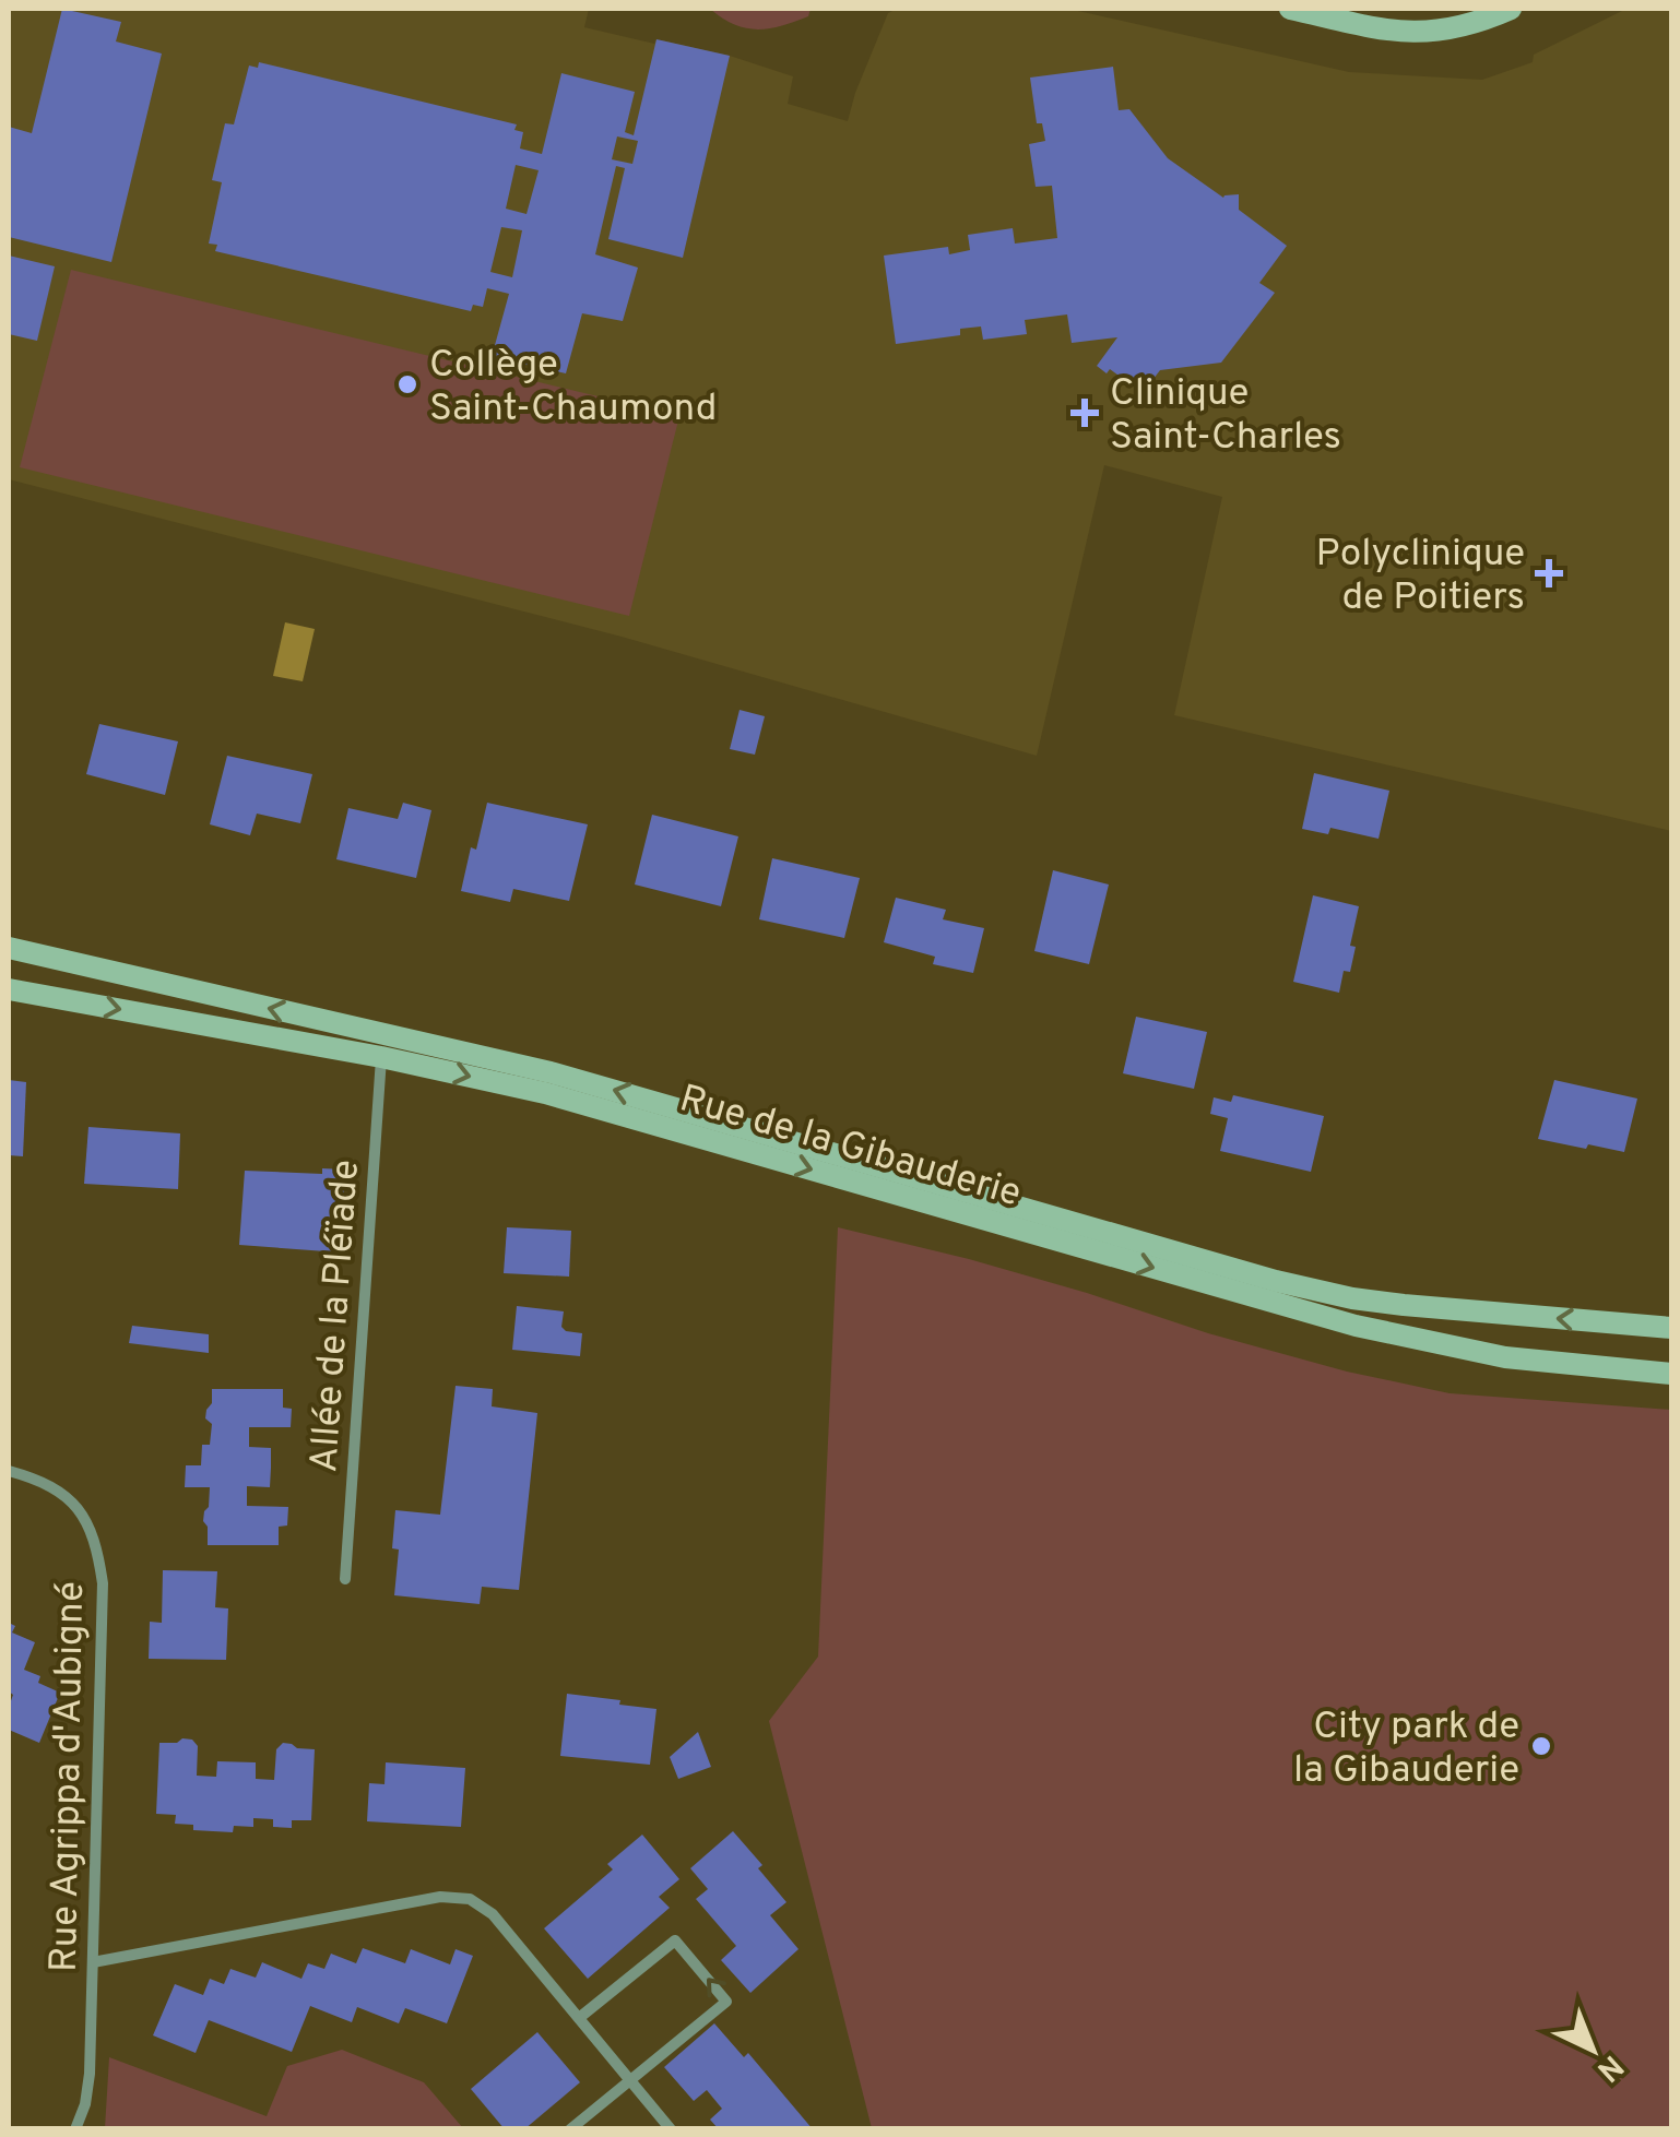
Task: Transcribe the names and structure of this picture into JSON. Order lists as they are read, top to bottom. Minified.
{"streets":{"street":["Rue de la Gibauderie","Allée de la Pléïade","Rue Agrippa d'Aubigné"]},"crossings":[["Rue de la Gibauderie","Allée de la Pléïade"]],"places":{"other":["Collège Saint-Chaumond","City park de la Gibauderie"],"health":["Clinique Saint-Charles","Polyclinique de Poitiers"]},"north":"bottom right"}
